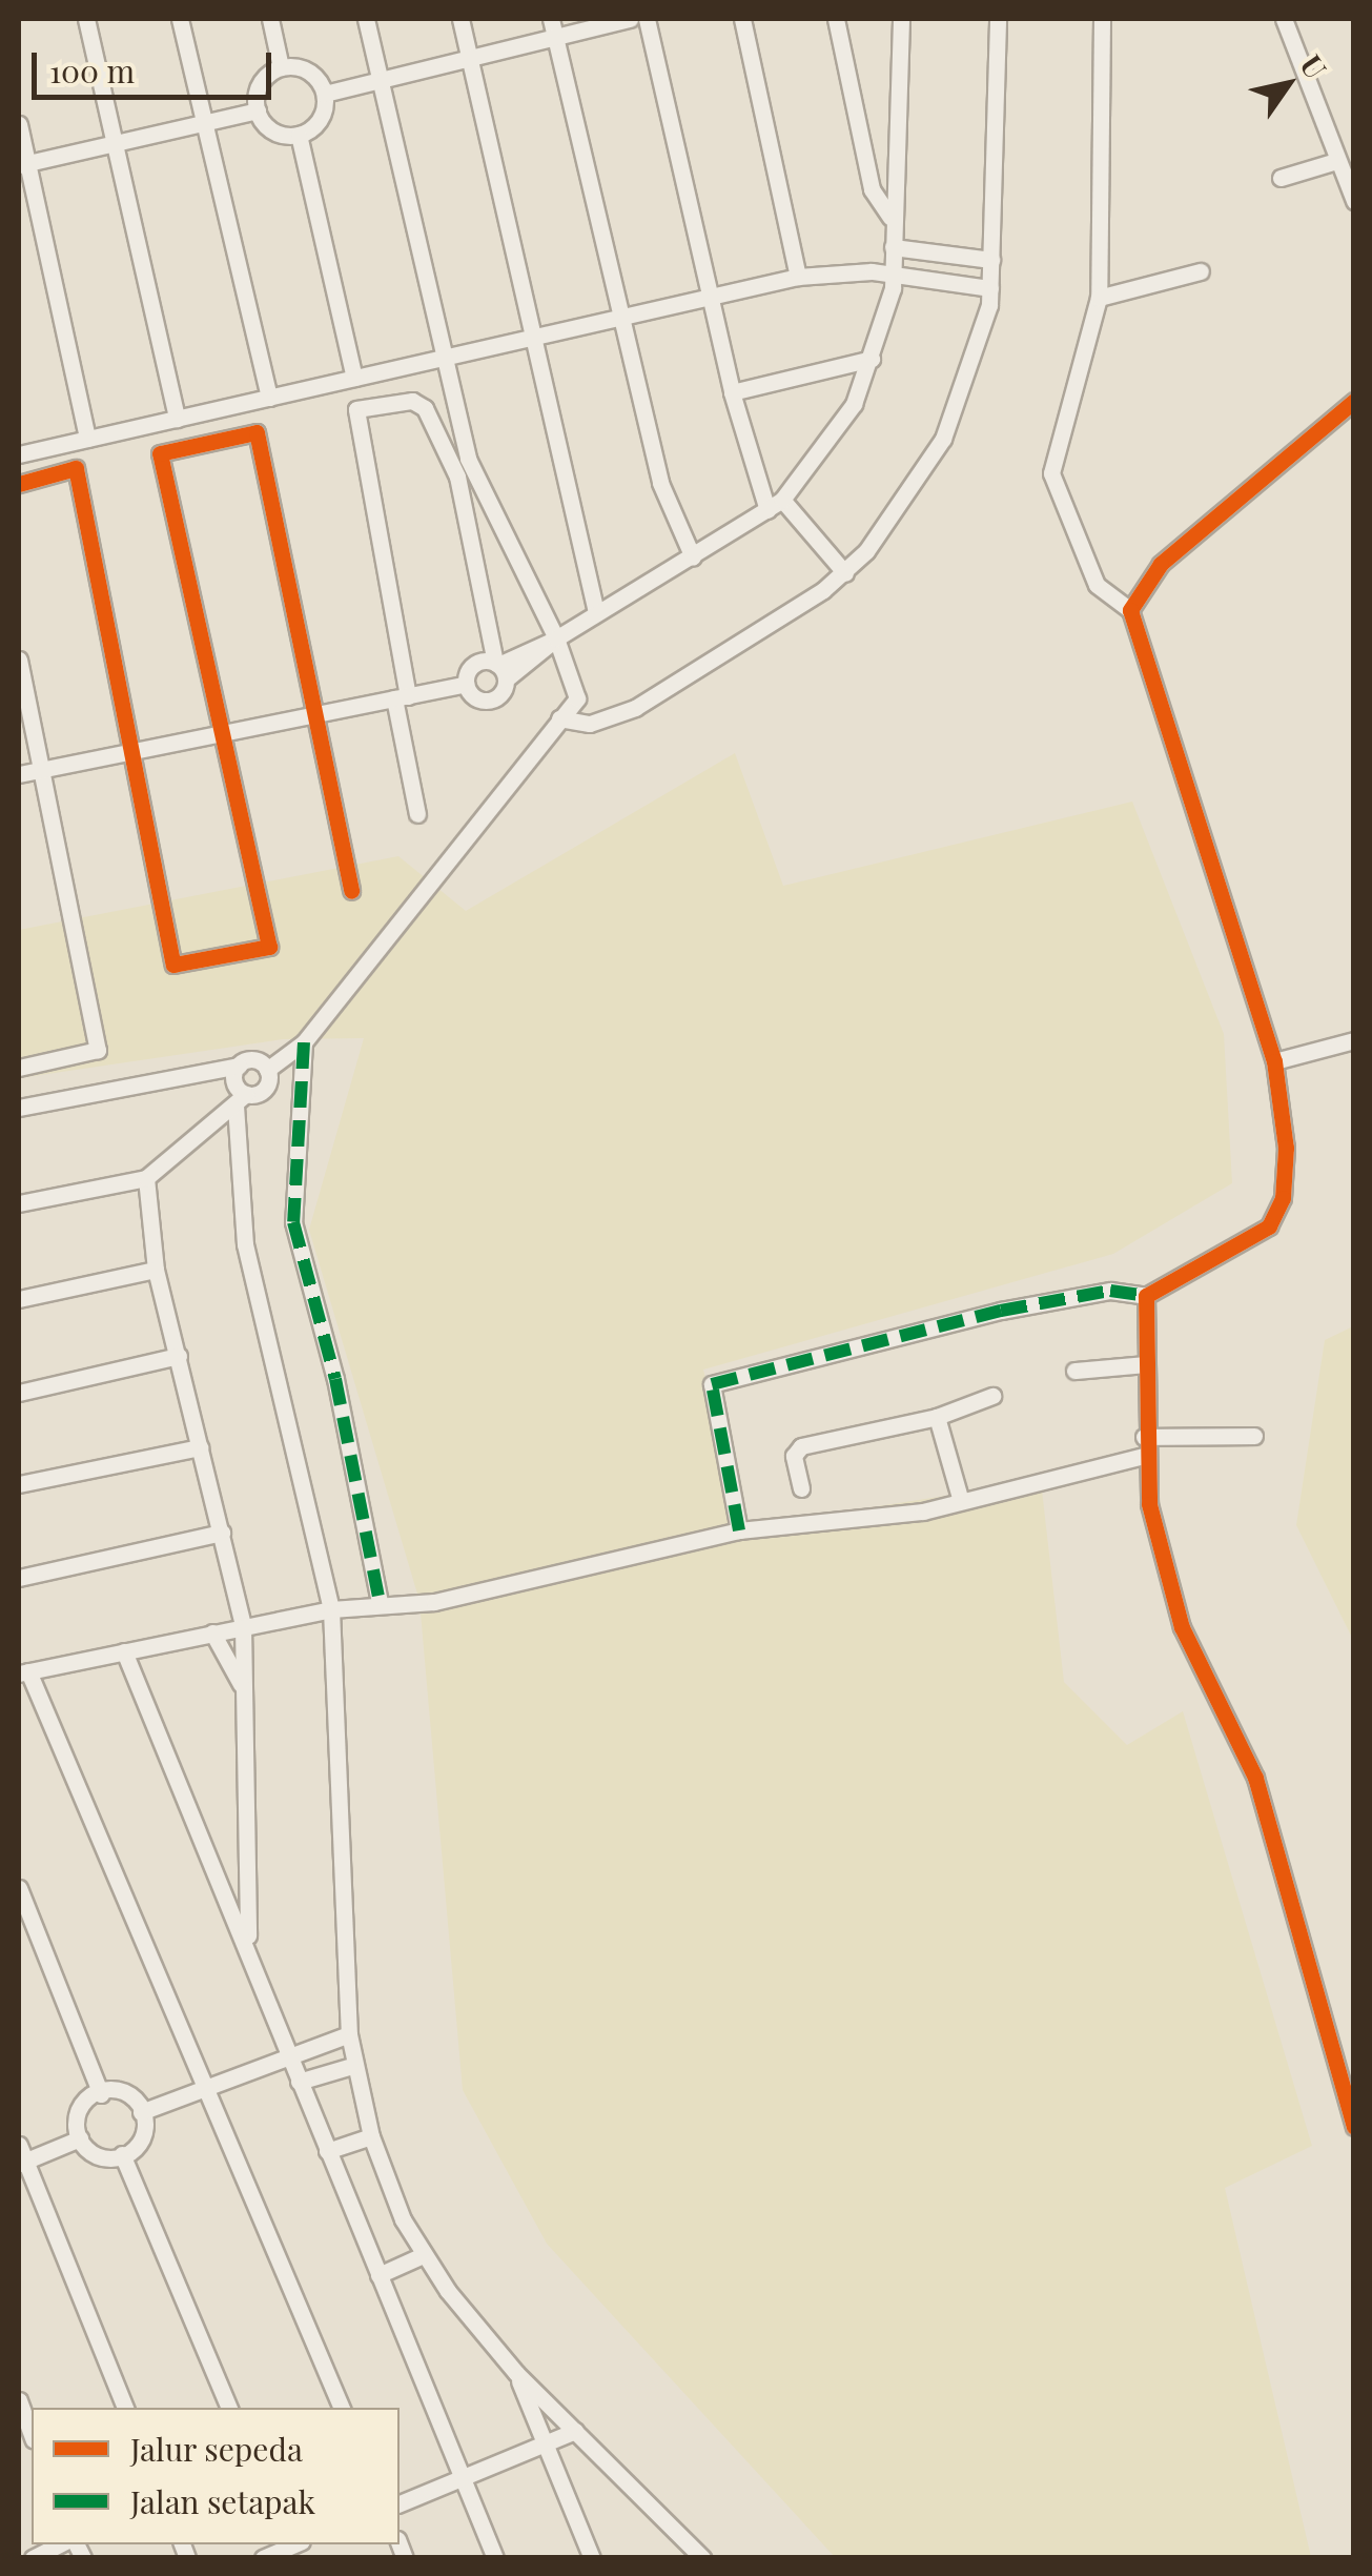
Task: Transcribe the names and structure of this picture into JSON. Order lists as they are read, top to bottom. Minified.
{"legend":["Jalur sepeda","Jalan setapak"],"scale_bar":"100 m","north":"top right"}
